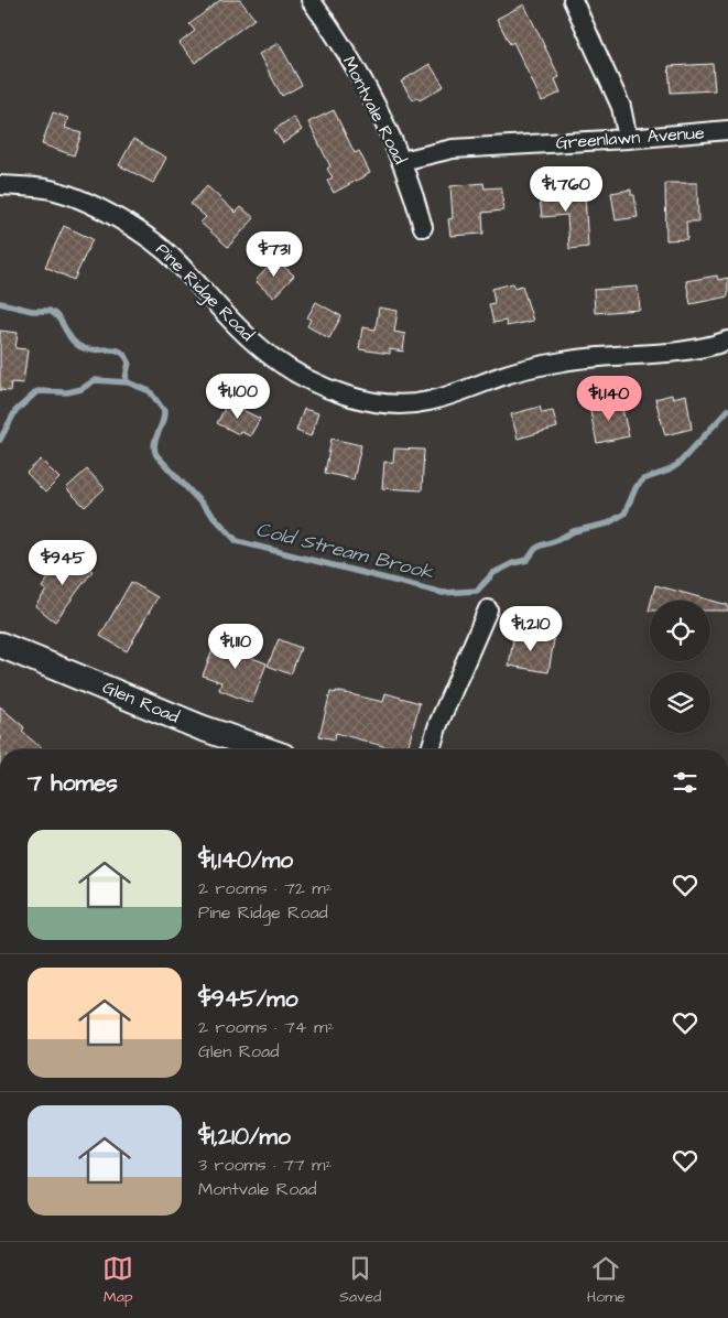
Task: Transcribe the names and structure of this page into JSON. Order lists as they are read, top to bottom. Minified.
{"streets":{"street":["Montvale Road","Greenlawn Avenue","Pine Ridge Road","Glen Road"]},"crossings":[["Montvale Road","Greenlawn Avenue"]],"water":["Cold Stream Brook"],"page":{"price":["$1,760","$731","$1,100","$1,140","$945","$1,210","$1,110"],"heading":"7 homes","list":[{"name":"$1,140/mo","note":"2 rooms · 72 m² · Pine Ridge Road"},{"name":"$945/mo","note":"2 rooms · 74 m² · Glen Road"},{"name":"$1,210/mo","note":"3 rooms · 77 m² · Montvale Road"}],"tabs":["Map","Saved","Home"]}}
